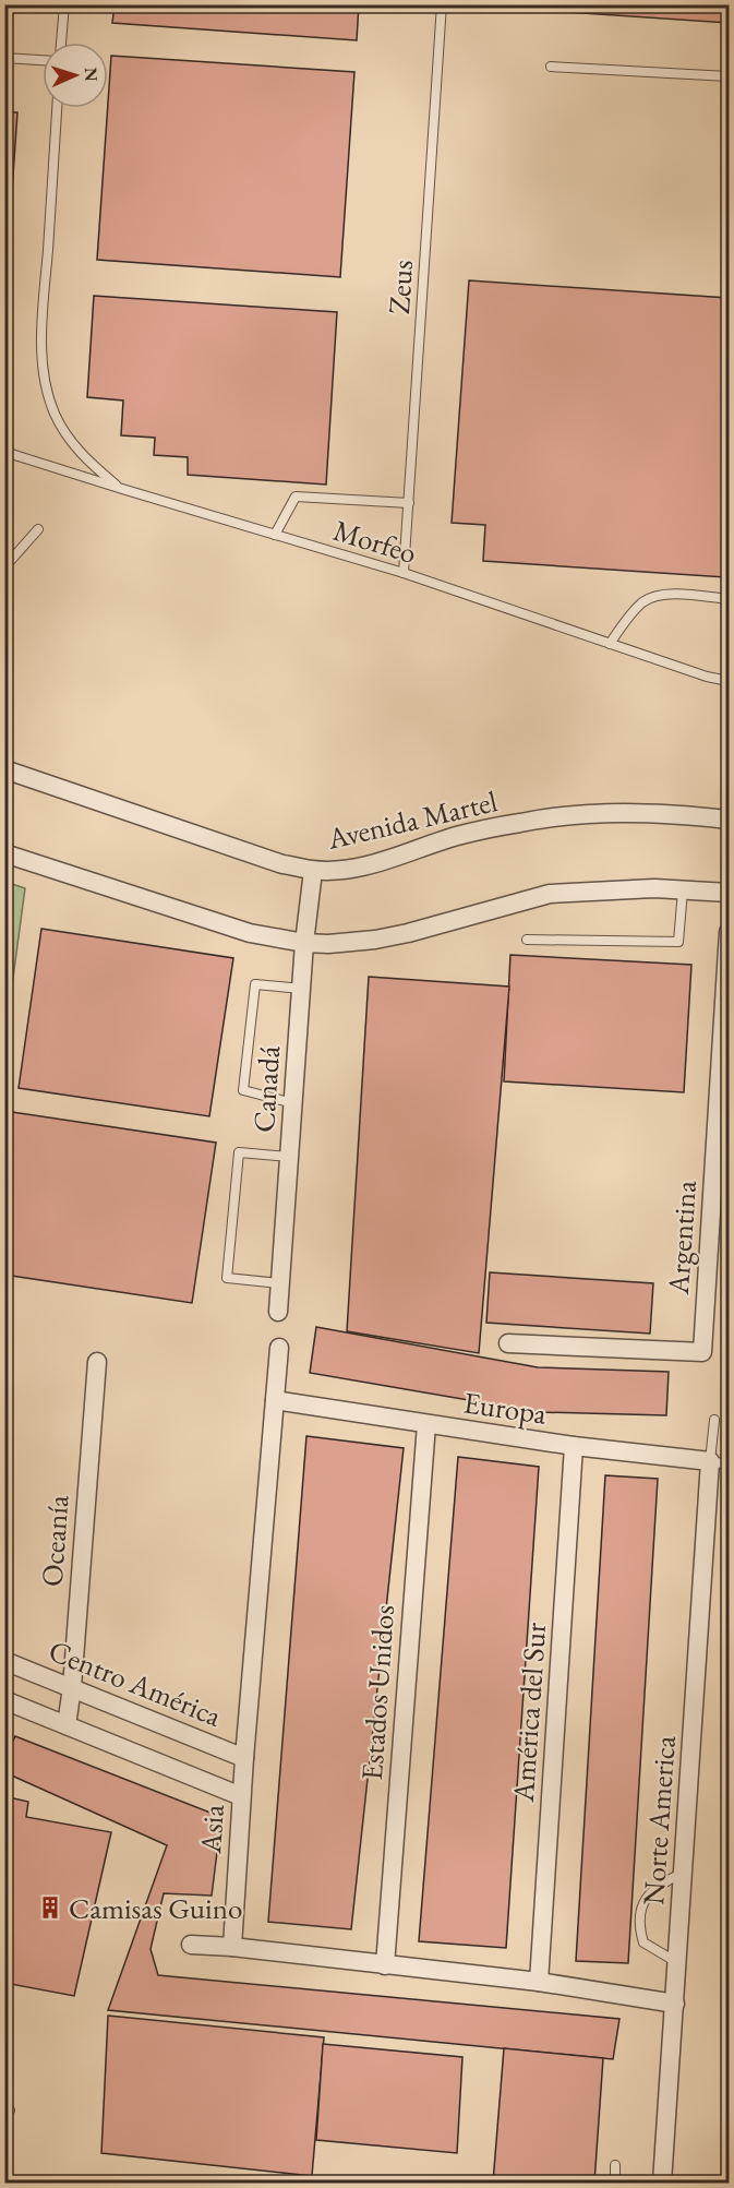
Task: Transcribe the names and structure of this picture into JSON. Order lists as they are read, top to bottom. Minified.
{"streets":{"street":["Avenida Martel","Canadá","Argentina","Europa","Oceanía","Centro América","Estados Unidos","América del Sur","Norte America","Asia"],"lane":["Zeus","Morfeo"]},"crossings":[["Zeus","Morfeo"],["Avenida Martel","Canadá"],["Europa","Estados Unidos"],["Europa","América del Sur"],["Europa","Norte America"],["Europa","Asia"],["Oceanía","Centro América"],["Centro América","Asia"]],"places":{"building":["Camisas Guino"]},"north":"right"}
